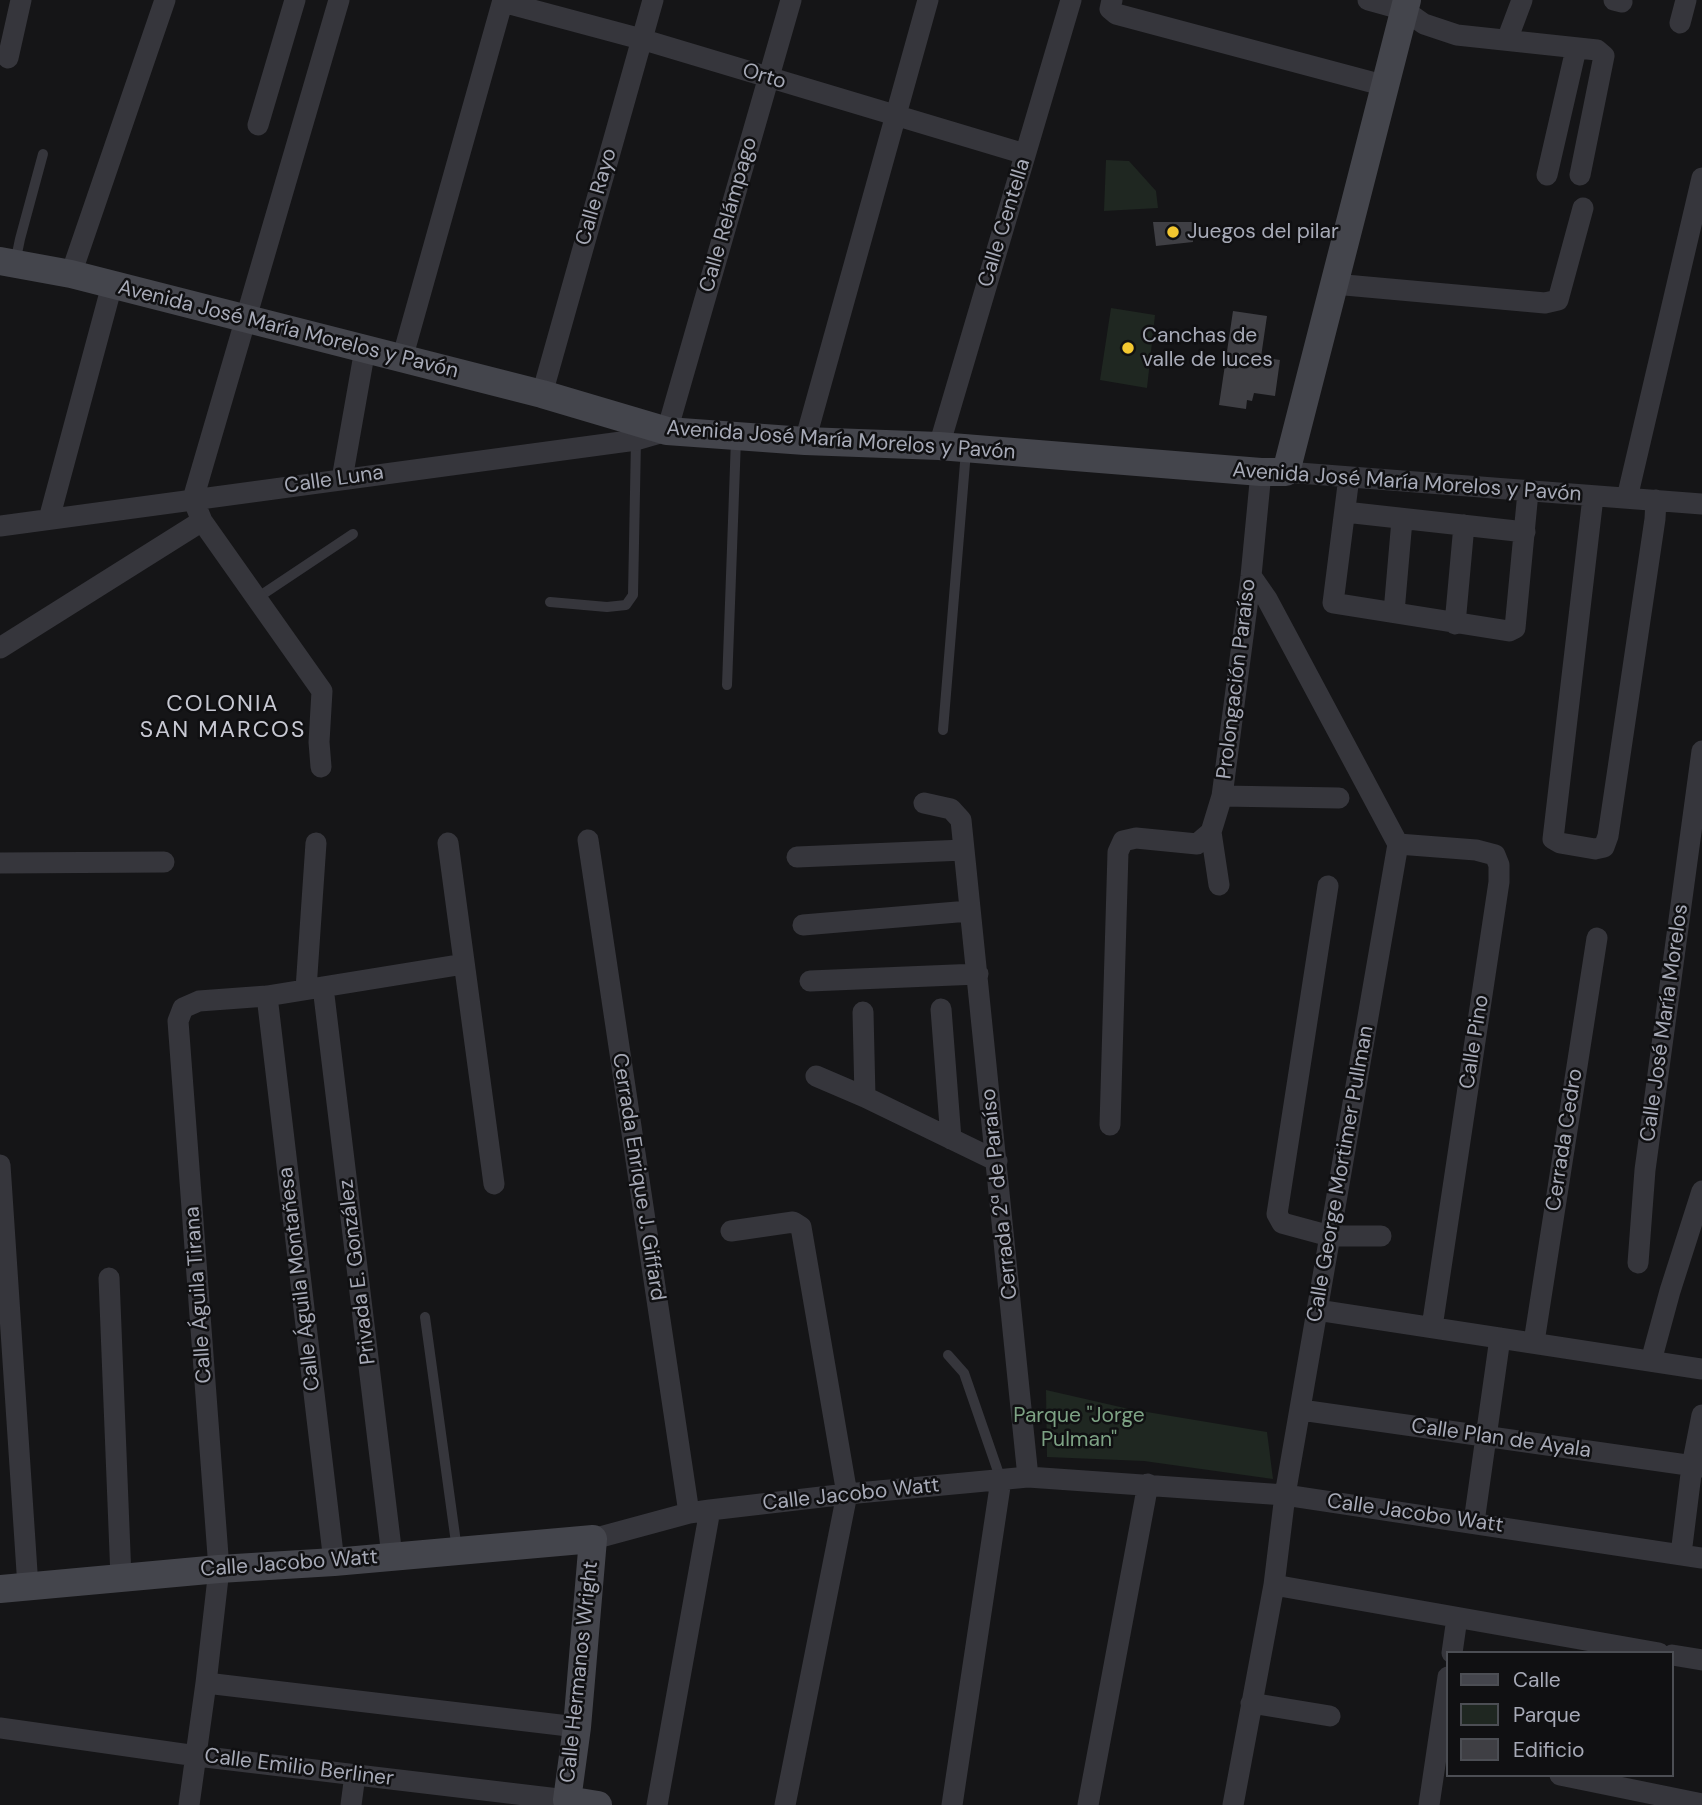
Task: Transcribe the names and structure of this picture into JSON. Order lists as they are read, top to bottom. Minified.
{"streets":{"street":["Orto","Calle Rayo","Calle Relámpago","Calle Centella","Avenida José María Morelos y Pavón","Calle Luna","Prolongación Paraíso","Calle José María Morelos","Calle Pino","Cerrada Cedro","Calle George Mortimer Pullman","Cerrada Enrique J. Giffard","Cerrada 2ª de Paraíso","Privada E. González","Calle Águila Montañesa","Calle Águila Tirana","Calle Plan de Ayala","Calle Jacobo Watt","Calle Hermanos Wright","Calle Emilio Berliner"]},"crossings":[["Orto","Calle Rayo"],["Orto","Calle Relámpago"],["Orto","Calle Centella"],["Calle Rayo","Avenida José María Morelos y Pavón"],["Calle Relámpago","Avenida José María Morelos y Pavón"],["Calle Relámpago","Calle Luna"],["Calle Centella","Avenida José María Morelos y Pavón"],["Avenida José María Morelos y Pavón","Calle Luna"],["Avenida José María Morelos y Pavón","Prolongación Paraíso"],["Calle Pino","Calle George Mortimer Pullman"],["Calle George Mortimer Pullman","Calle Plan de Ayala"],["Calle George Mortimer Pullman","Calle Jacobo Watt"],["Cerrada Enrique J. Giffard","Calle Jacobo Watt"],["Cerrada 2ª de Paraíso","Calle Jacobo Watt"],["Privada E. González","Calle Jacobo Watt"],["Calle Águila Montañesa","Calle Águila Tirana"],["Calle Águila Montañesa","Calle Jacobo Watt"],["Calle Águila Tirana","Calle Jacobo Watt"],["Calle Águila Tirana","Calle Emilio Berliner"],["Calle Jacobo Watt","Calle Hermanos Wright"],["Calle Hermanos Wright","Calle Emilio Berliner"]],"districts":["COLONIA SAN MARCOS"],"parks":["Parque \"Jorge Pulman\""],"places":["Juegos del pilar","Canchas de valle de luces"],"legend":["Calle","Parque","Edificio"]}
